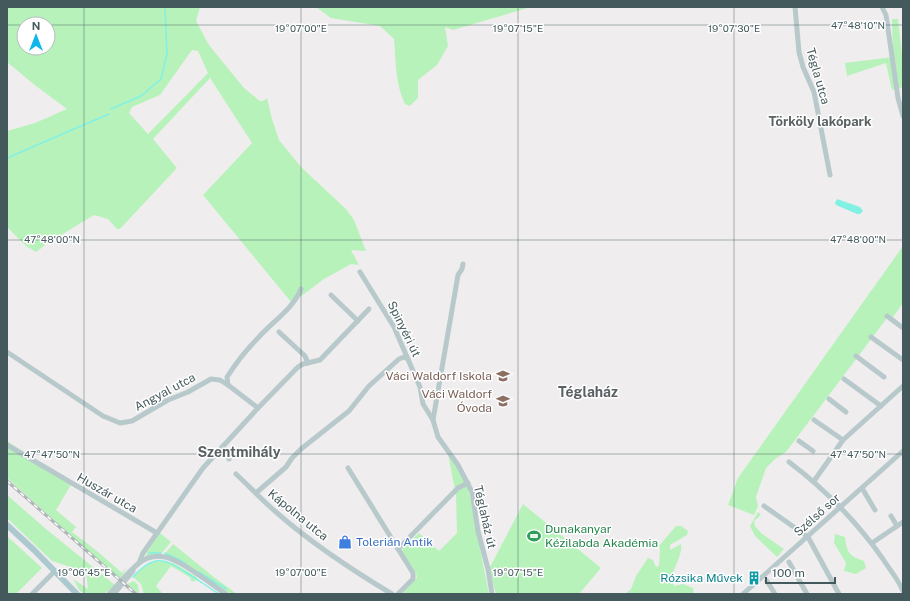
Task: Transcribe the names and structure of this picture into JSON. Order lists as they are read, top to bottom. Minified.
{"streets":{"street":["Tégla utca","Spinyéri út","Angyal utca","Huszár utca","Kápolna utca","Szélső sor","Téglaház út"]},"crossings":[["Spinyéri út","Téglaház út"]],"districts":["Törköly lakópark","Téglaház","Szentmihály"],"places":{"school or university":["Váci Waldorf Iskola","Váci Waldorf Óvoda"],"sports":["Dunakanyar Kézilabda Akadémia"],"shop":["Tolerián Antik"],"building":["Rózsika Művek"]},"scale_bar":"100 m","north":"top","coordinates":["47°48'10\"N","19°07'00\"E","19°07'15\"E","19°07'30\"E","47°48'00\"N","47°47'50\"N","19°06'45\"E"]}
